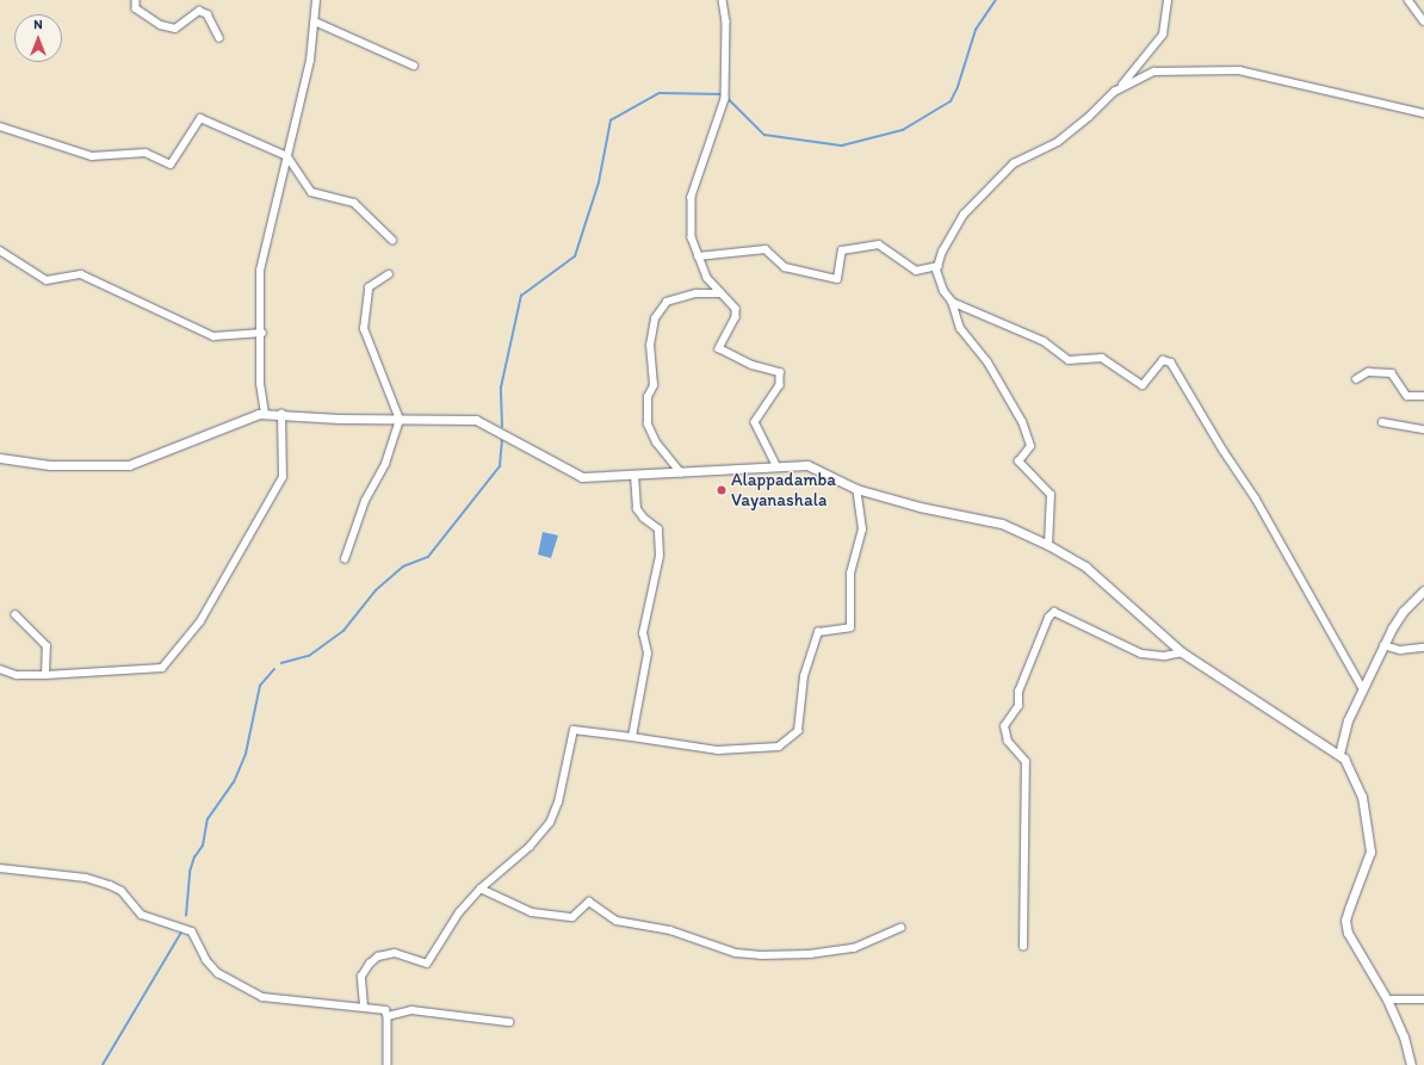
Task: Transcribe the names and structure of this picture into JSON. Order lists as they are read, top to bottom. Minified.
{"places":["Alappadamba Vayanashala"],"north":"top"}
